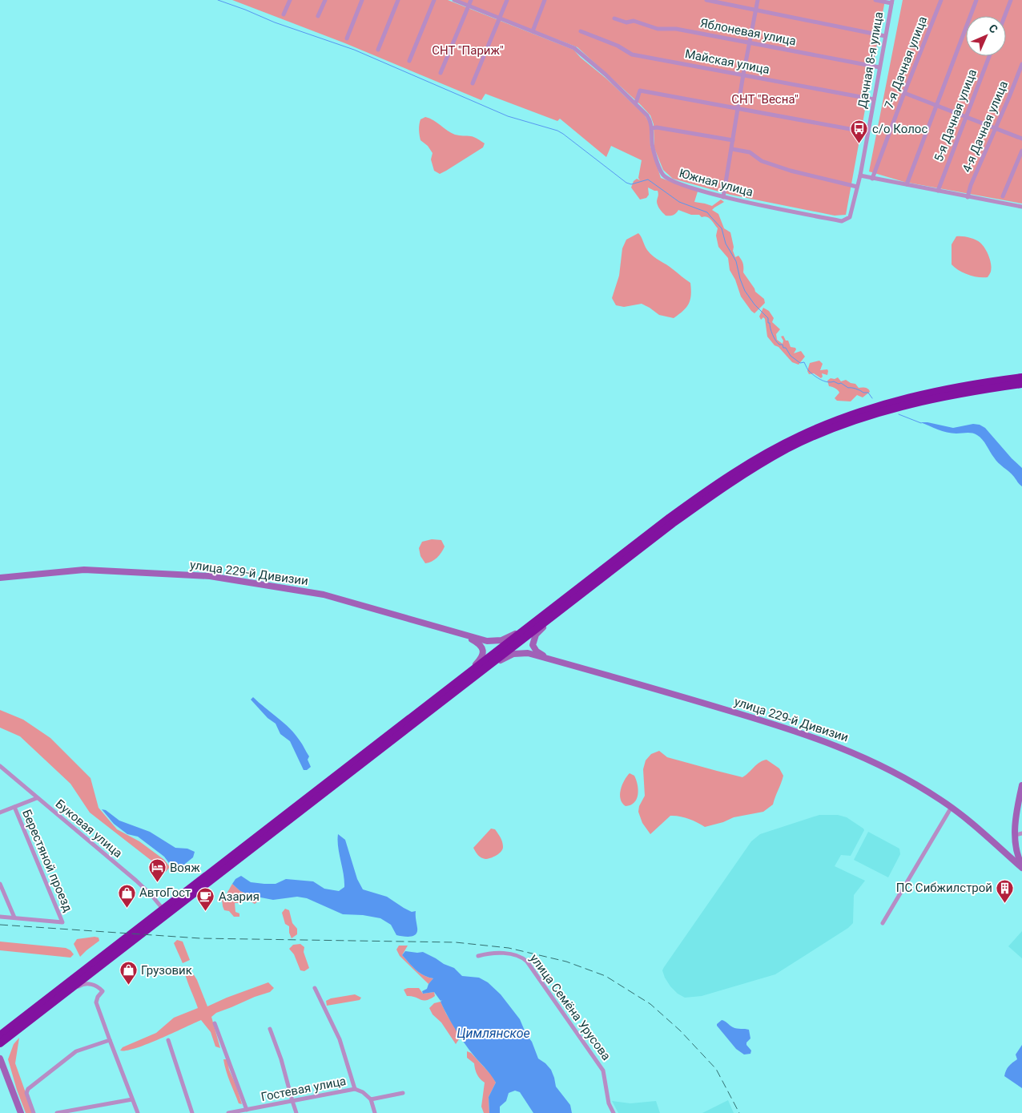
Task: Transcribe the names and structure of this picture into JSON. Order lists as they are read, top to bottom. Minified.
{"streets":{"street":["Яблоневая улица","Дачная 8-я улица","Майская улица","7-я Дачная улица","5-я Дачная улица","4-я Дачная улица","Южная улица","улица 229-й Дивизии","Буковая улица","Берестяной проезд","улица Семёна Урусова","Гостевая улица"]},"crossings":[["Яблоневая улица","Дачная 8-я улица"],["Дачная 8-я улица","Майская улица"],["Дачная 8-я улица","Южная улица"]],"water":["Цимлянское"],"parks":["СНТ \"Париж\"","СНТ \"Весна\""],"places":{"bus stop":["с/о Колос"],"hotel":["Вояж"],"building":["ПС Сибжилстрой"],"shop":["АвтоГост","Грузовик"],"cafe":["Азария"]},"north":"top right"}
